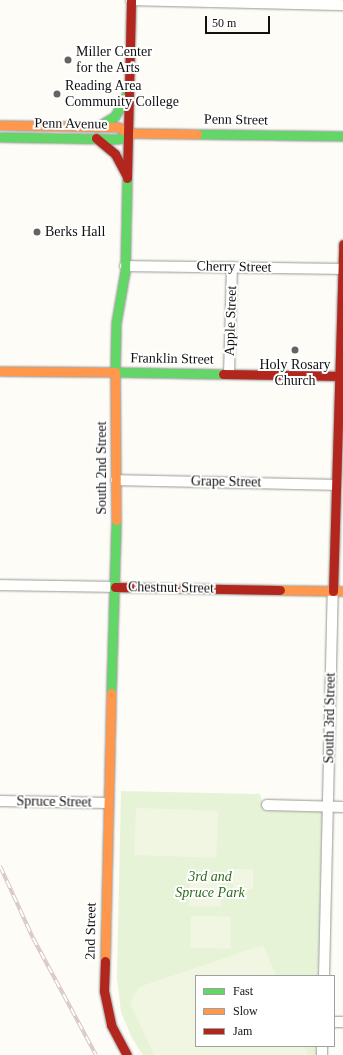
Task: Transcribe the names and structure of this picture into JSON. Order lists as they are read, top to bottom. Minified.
{"streets":{"main road":["Penn Street","Penn Avenue","Franklin Street","South 2nd Street","Chestnut Street","South 3rd Street","2nd Street"],"street":["Cherry Street","Apple Street","Grape Street","Spruce Street"]},"crossings":[["Penn Street","Penn Avenue"],["Penn Street","South 2nd Street"],["Penn Avenue","South 2nd Street"],["Cherry Street","Apple Street"],["Cherry Street","South 2nd Street"],["Cherry Street","South 3rd Street"],["Apple Street","Franklin Street"],["Franklin Street","South 2nd Street"],["Franklin Street","South 3rd Street"],["South 2nd Street","Grape Street"],["South 2nd Street","Chestnut Street"],["South 2nd Street","Spruce Street"],["South 2nd Street","2nd Street"],["Grape Street","South 3rd Street"],["Chestnut Street","South 3rd Street"],["Spruce Street","2nd Street"]],"parks":["3rd and Spruce Park"],"places":["Miller Center for the Arts","Reading Area Community College","Berks Hall","Holy Rosary Church"],"legend":["Fast","Slow","Jam"],"scale_bar":"50 m"}
